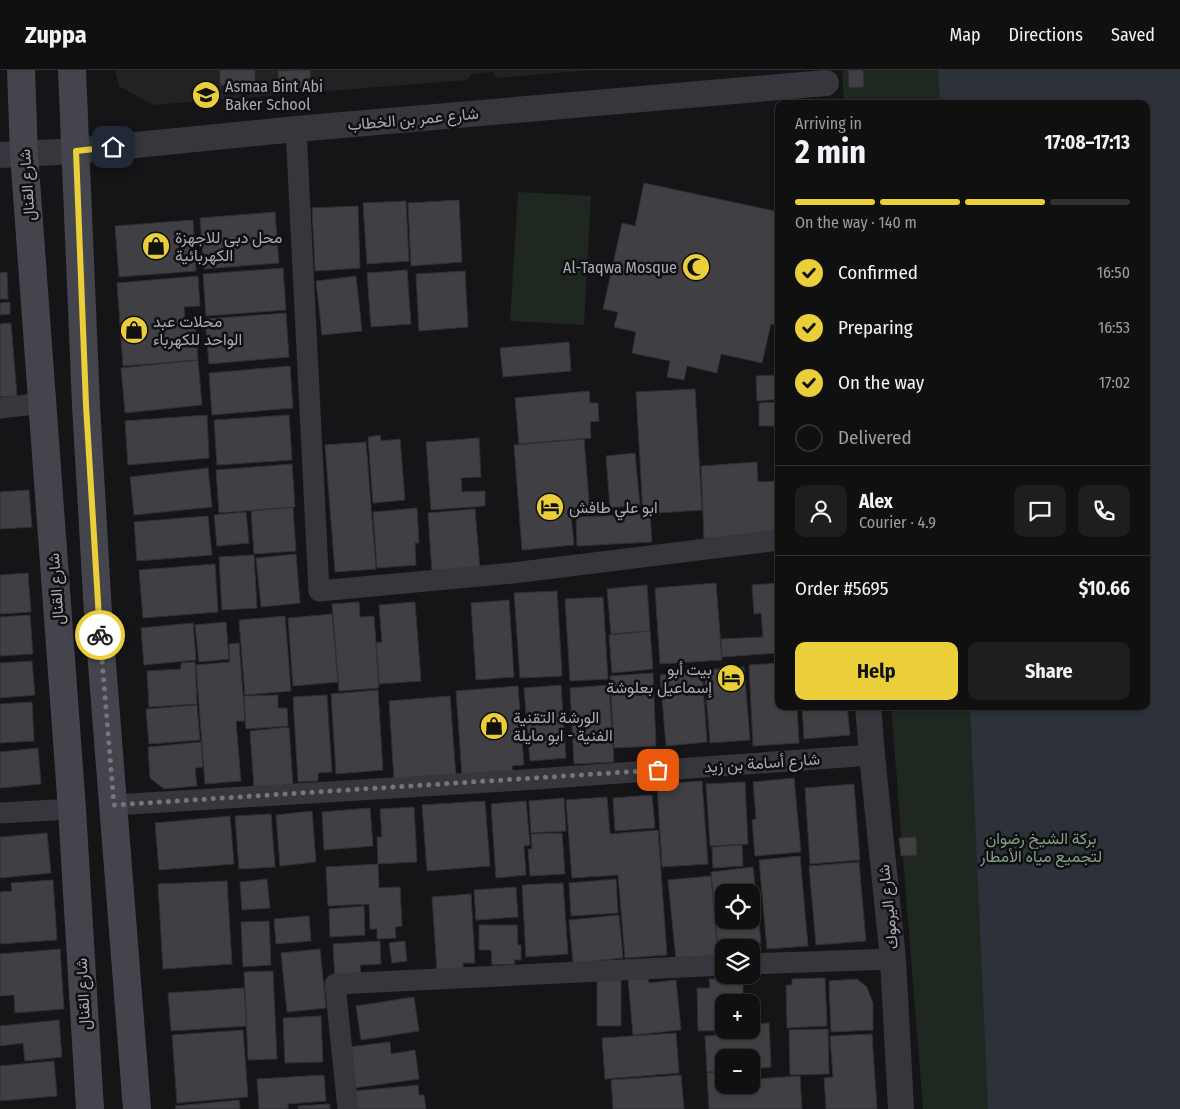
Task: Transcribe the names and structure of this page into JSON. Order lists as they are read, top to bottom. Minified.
{"streets":{"main road":["شارع القنال"],"street":["شارع عمر بن الخطاب","شارع أسامة بن زيد","شارع اليرموك"]},"crossings":[["شارع عمر بن الخطاب","شارع القنال"],["شارع أسامة بن زيد","شارع اليرموك"]],"parks":["بركة الشيخ رضوان لتجميع مياه الأمطار"],"places":{"school or university":["Asmaa Bint Abi Baker School"],"shop":["محل دبي للاجهزة الكهربائية","محلات عبد الواحد للكهرباء","الورشة التقنية الفنية - ابو مايلة"],"mosque":["Al-Taqwa Mosque"],"hotel":["ابو علي طافش","بيت أبو إسماعيل بعلوشة"]},"page":{"header":"Zuppa","nav":["Map","Directions","Saved"],"heading":["2 min","Arriving in","17:08–17:13"],"panel":["Alex","Courier · 4.9","Order #5695","$10.66"],"bar":"On the way · 140 m","list":[["Confirmed","16:50"],["Preparing","16:53"],["On the way","17:02"],"Delivered"],"buttons":["Help","Share"],"map_buttons":["+","−"]}}
